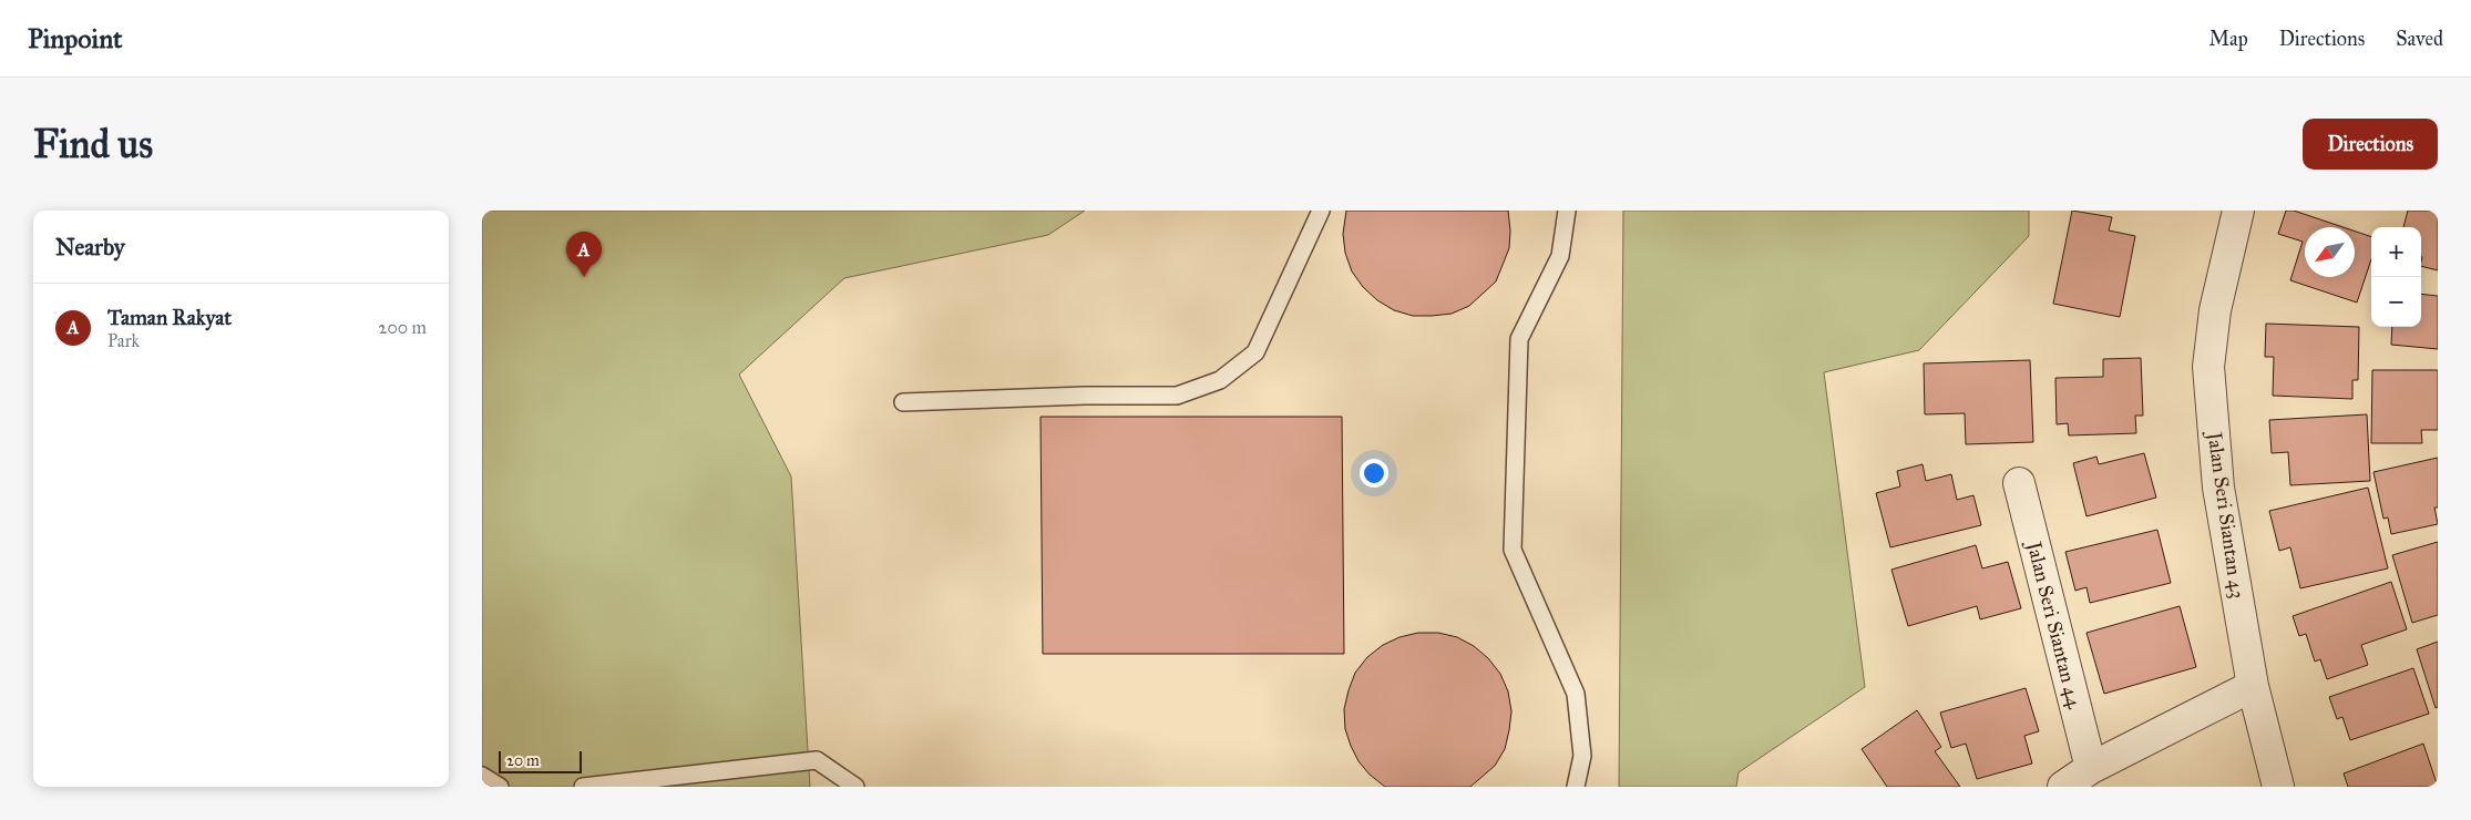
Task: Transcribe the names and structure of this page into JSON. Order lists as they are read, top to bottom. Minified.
{"streets":{"street":["Jalan Seri Siantan 43","Jalan Seri Siantan 44"]},"scale_bar":"20 m","north":"bottom left","page":{"header":"Pinpoint","nav":["Map","Directions","Saved"],"buttons":"Directions","title":"Find us","heading":"Nearby","map_buttons":["+","−"],"pins":"A","list":[{"mark":"A","name":"Taman Rakyat","note":"Park","value":"200 m"}],"scale":"20 m"}}
